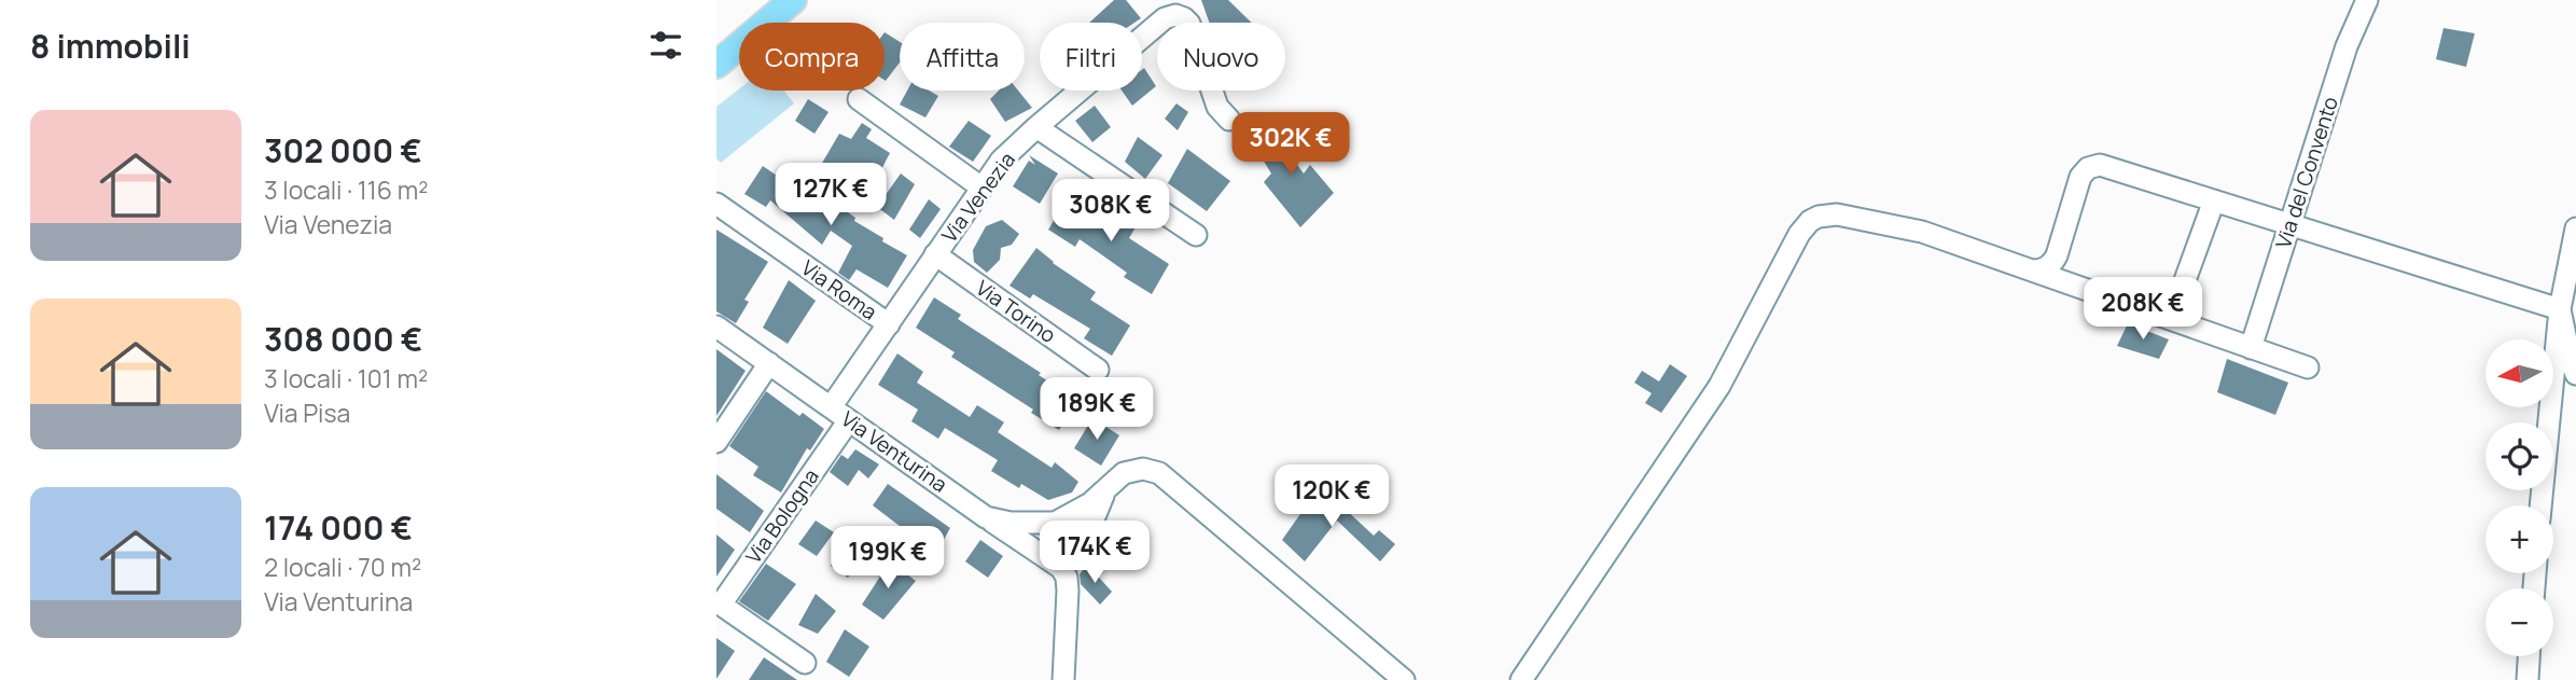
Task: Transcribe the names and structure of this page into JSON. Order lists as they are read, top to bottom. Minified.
{"streets":{"street":["Via del Convento","Via Venezia","Via Roma","Via Torino","Via Venturina","Via Bologna"]},"crossings":[["Via Venezia","Via Roma"],["Via Venezia","Via Torino"],["Via Venezia","Via Venturina"],["Via Venturina","Via Bologna"]],"north":"left","page":{"heading":"8 immobili","chip":["Compra","Affitta","Filtri","Nuovo"],"list":[{"name":"302 000 €","note":"3 locali · 116 m² · Via Venezia"},{"name":"308 000 €","note":"3 locali · 101 m² · Via Pisa"},{"name":"174 000 €","note":"2 locali · 70 m² · Via Venturina"}],"price":["302K €","127K €","308K €","208K €","189K €","120K €","174K €","199K €"],"map_buttons":["+","−"]}}
